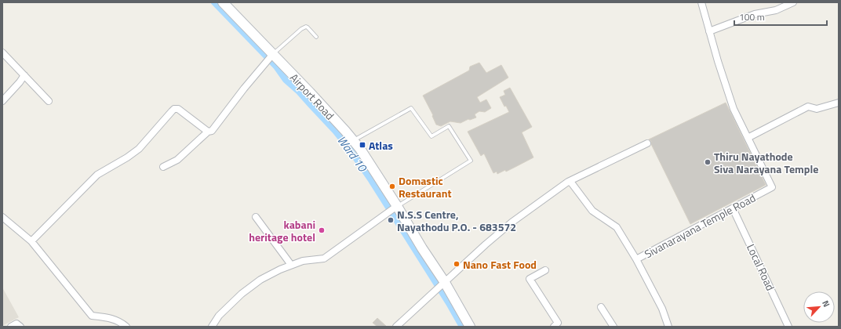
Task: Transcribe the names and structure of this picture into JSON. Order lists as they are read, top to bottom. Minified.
{"streets":{"main road":["Airport Road"],"street":["Sivanarayana Temple Road","Local Road"]},"crossings":[["Sivanarayana Temple Road","Local Road"]],"water":["Ward 10"],"places":{"transit":["Atlas"],"other":["Thiru Nayathode Siva Narayana Temple","Domastic Restaurant","N.S.S Centre, Nayathodu P.O. - 683572","kabani heritage hotel","Nano Fast Food"]},"scale_bar":"100 m","north":"top right"}
